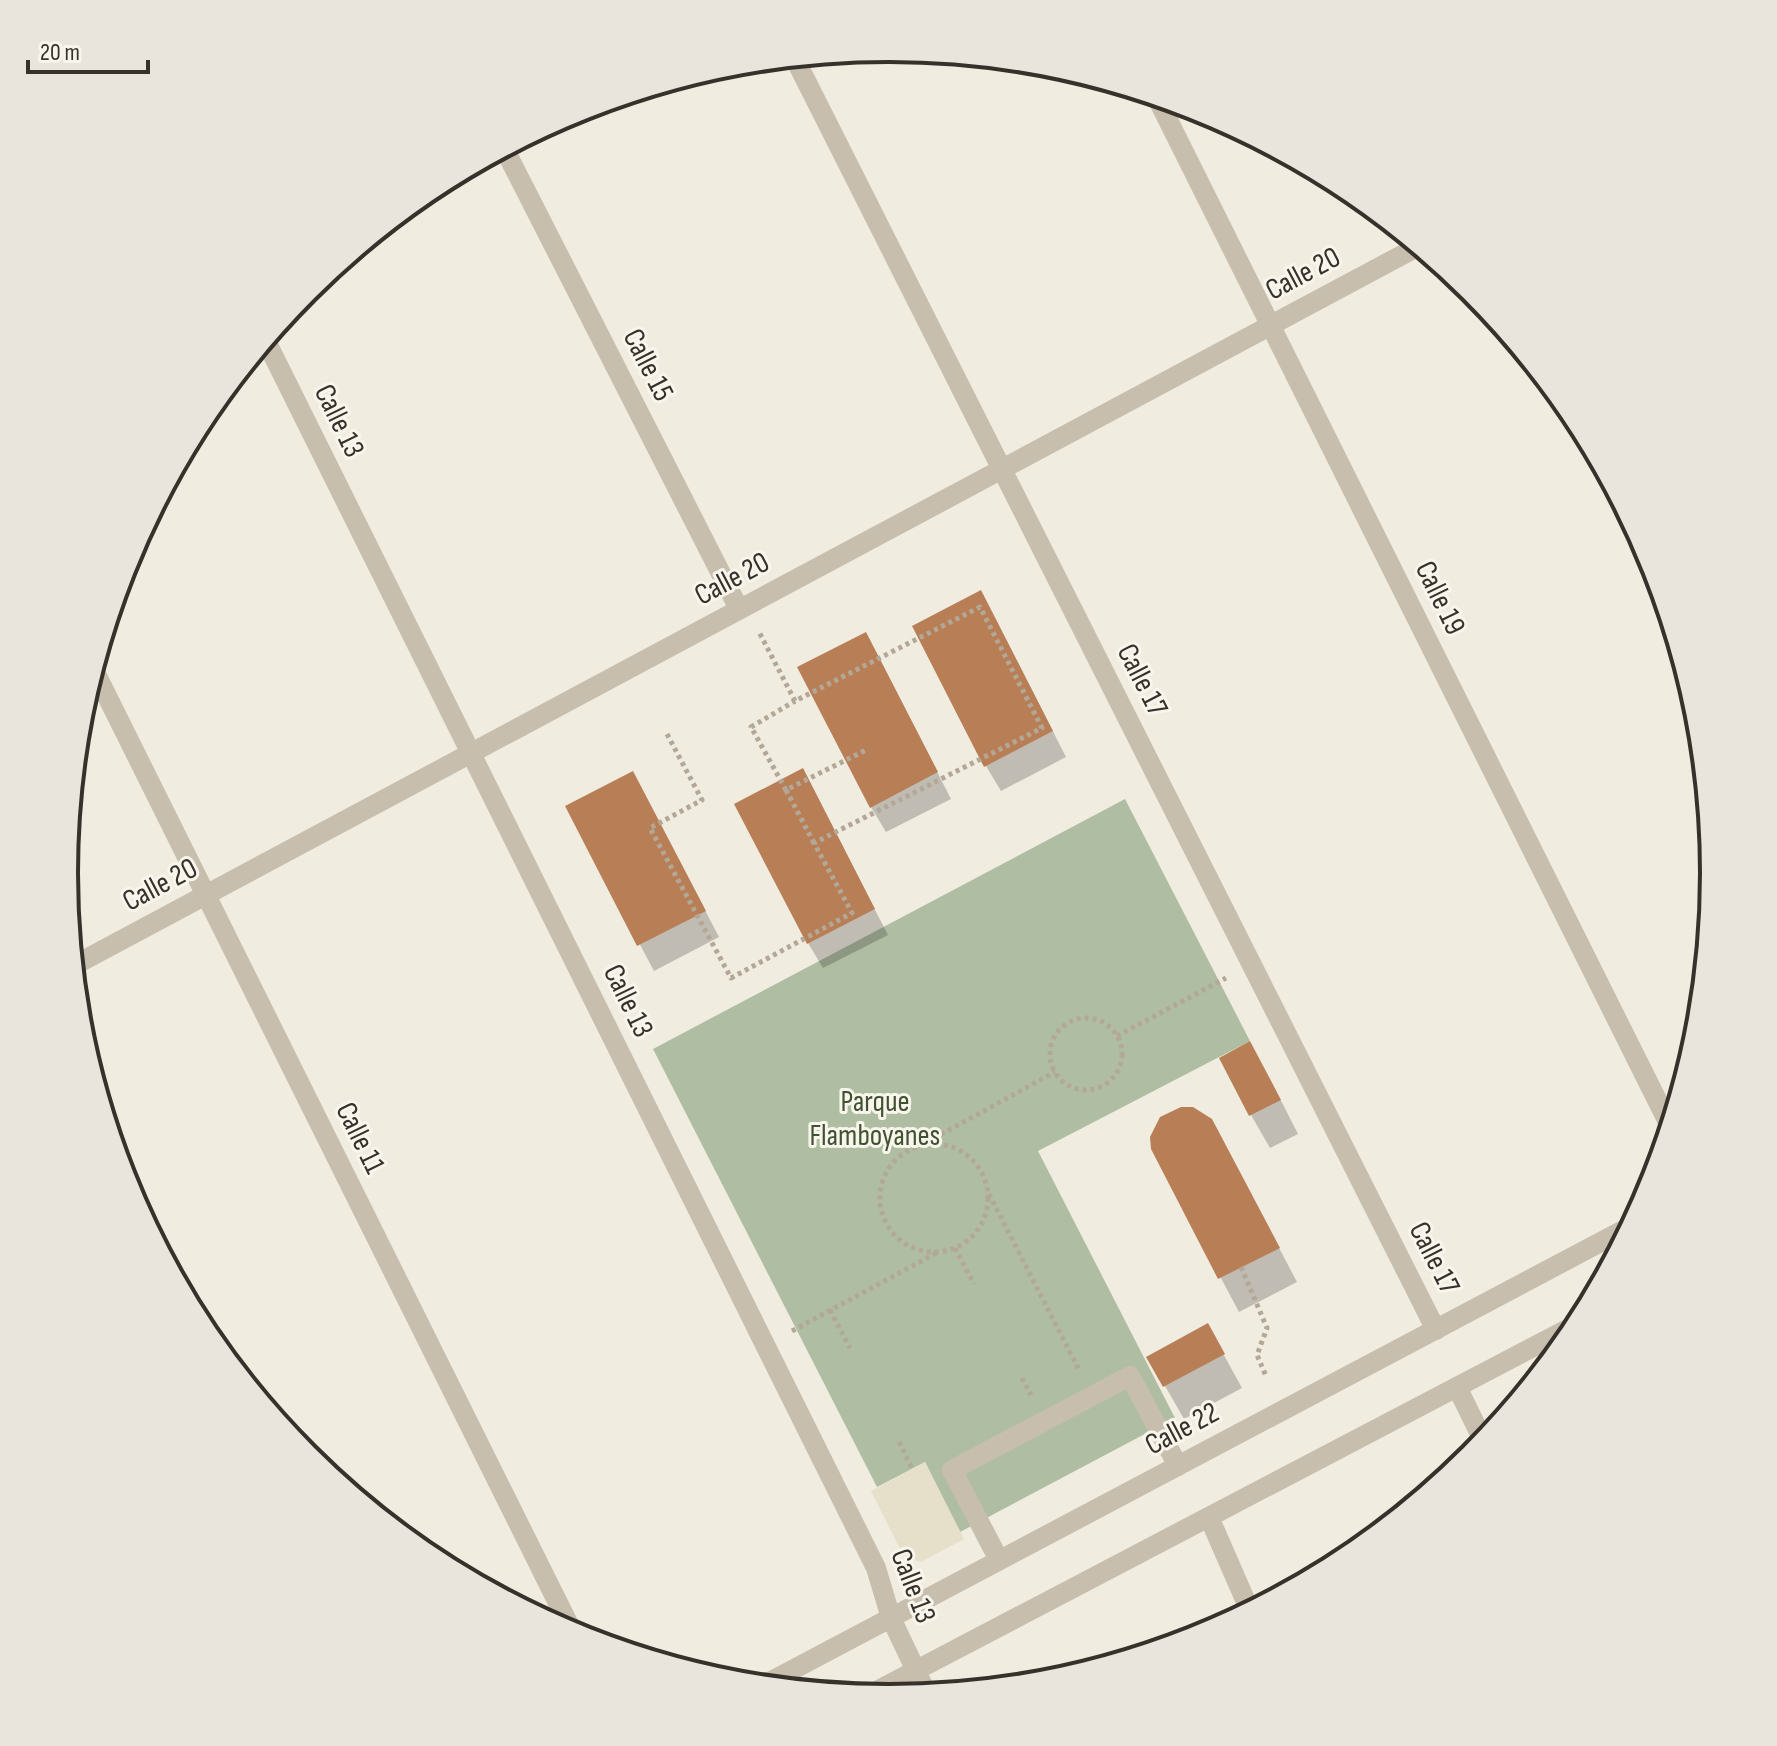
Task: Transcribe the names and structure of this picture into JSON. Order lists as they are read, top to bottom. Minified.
{"streets":{"street":["Calle 20","Calle 15","Calle 13","Calle 19","Calle 17","Calle 11","Calle 22"]},"crossings":[["Calle 20","Calle 15"],["Calle 20","Calle 13"],["Calle 20","Calle 19"],["Calle 20","Calle 17"],["Calle 20","Calle 11"],["Calle 13","Calle 22"],["Calle 17","Calle 22"]],"parks":["Parque Flamboyanes"],"scale_bar":"20 m"}
